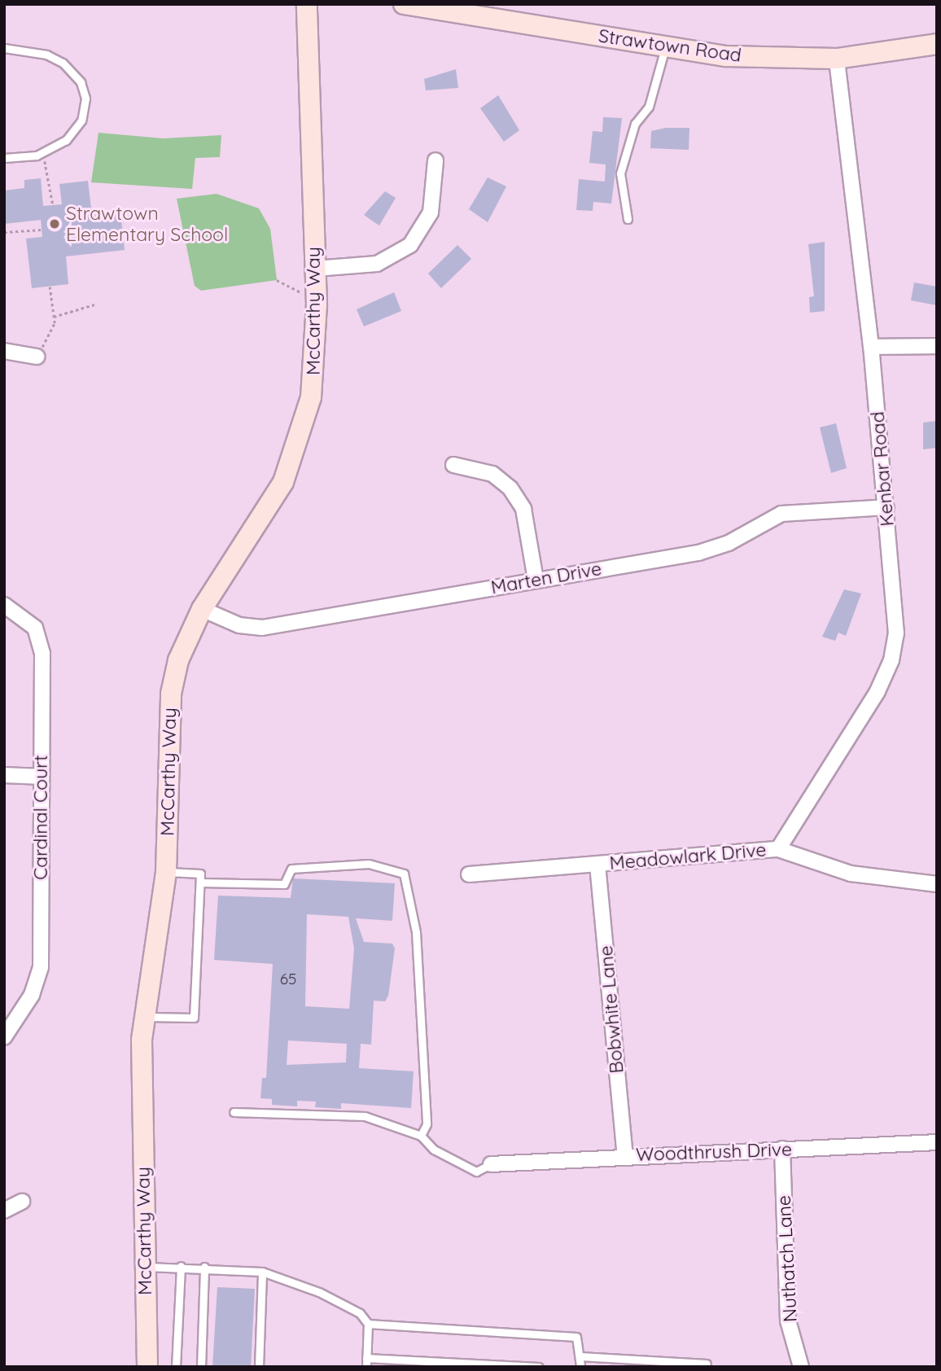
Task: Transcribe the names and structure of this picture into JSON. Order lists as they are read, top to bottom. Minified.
{"streets":{"street":["Strawtown Road","McCarthy Way","Kenbar Road","Marten Drive","Cardinal Court","Meadowlark Drive","Bobwhite Lane","Woodthrush Drive","Nuthatch Lane"]},"crossings":[["Strawtown Road","Kenbar Road"],["McCarthy Way","Marten Drive"],["Kenbar Road","Marten Drive"],["Kenbar Road","Meadowlark Drive"],["Meadowlark Drive","Bobwhite Lane"],["Bobwhite Lane","Woodthrush Drive"],["Woodthrush Drive","Nuthatch Lane"]],"places":["Strawtown Elementary School"],"house_numbers":["65"]}
